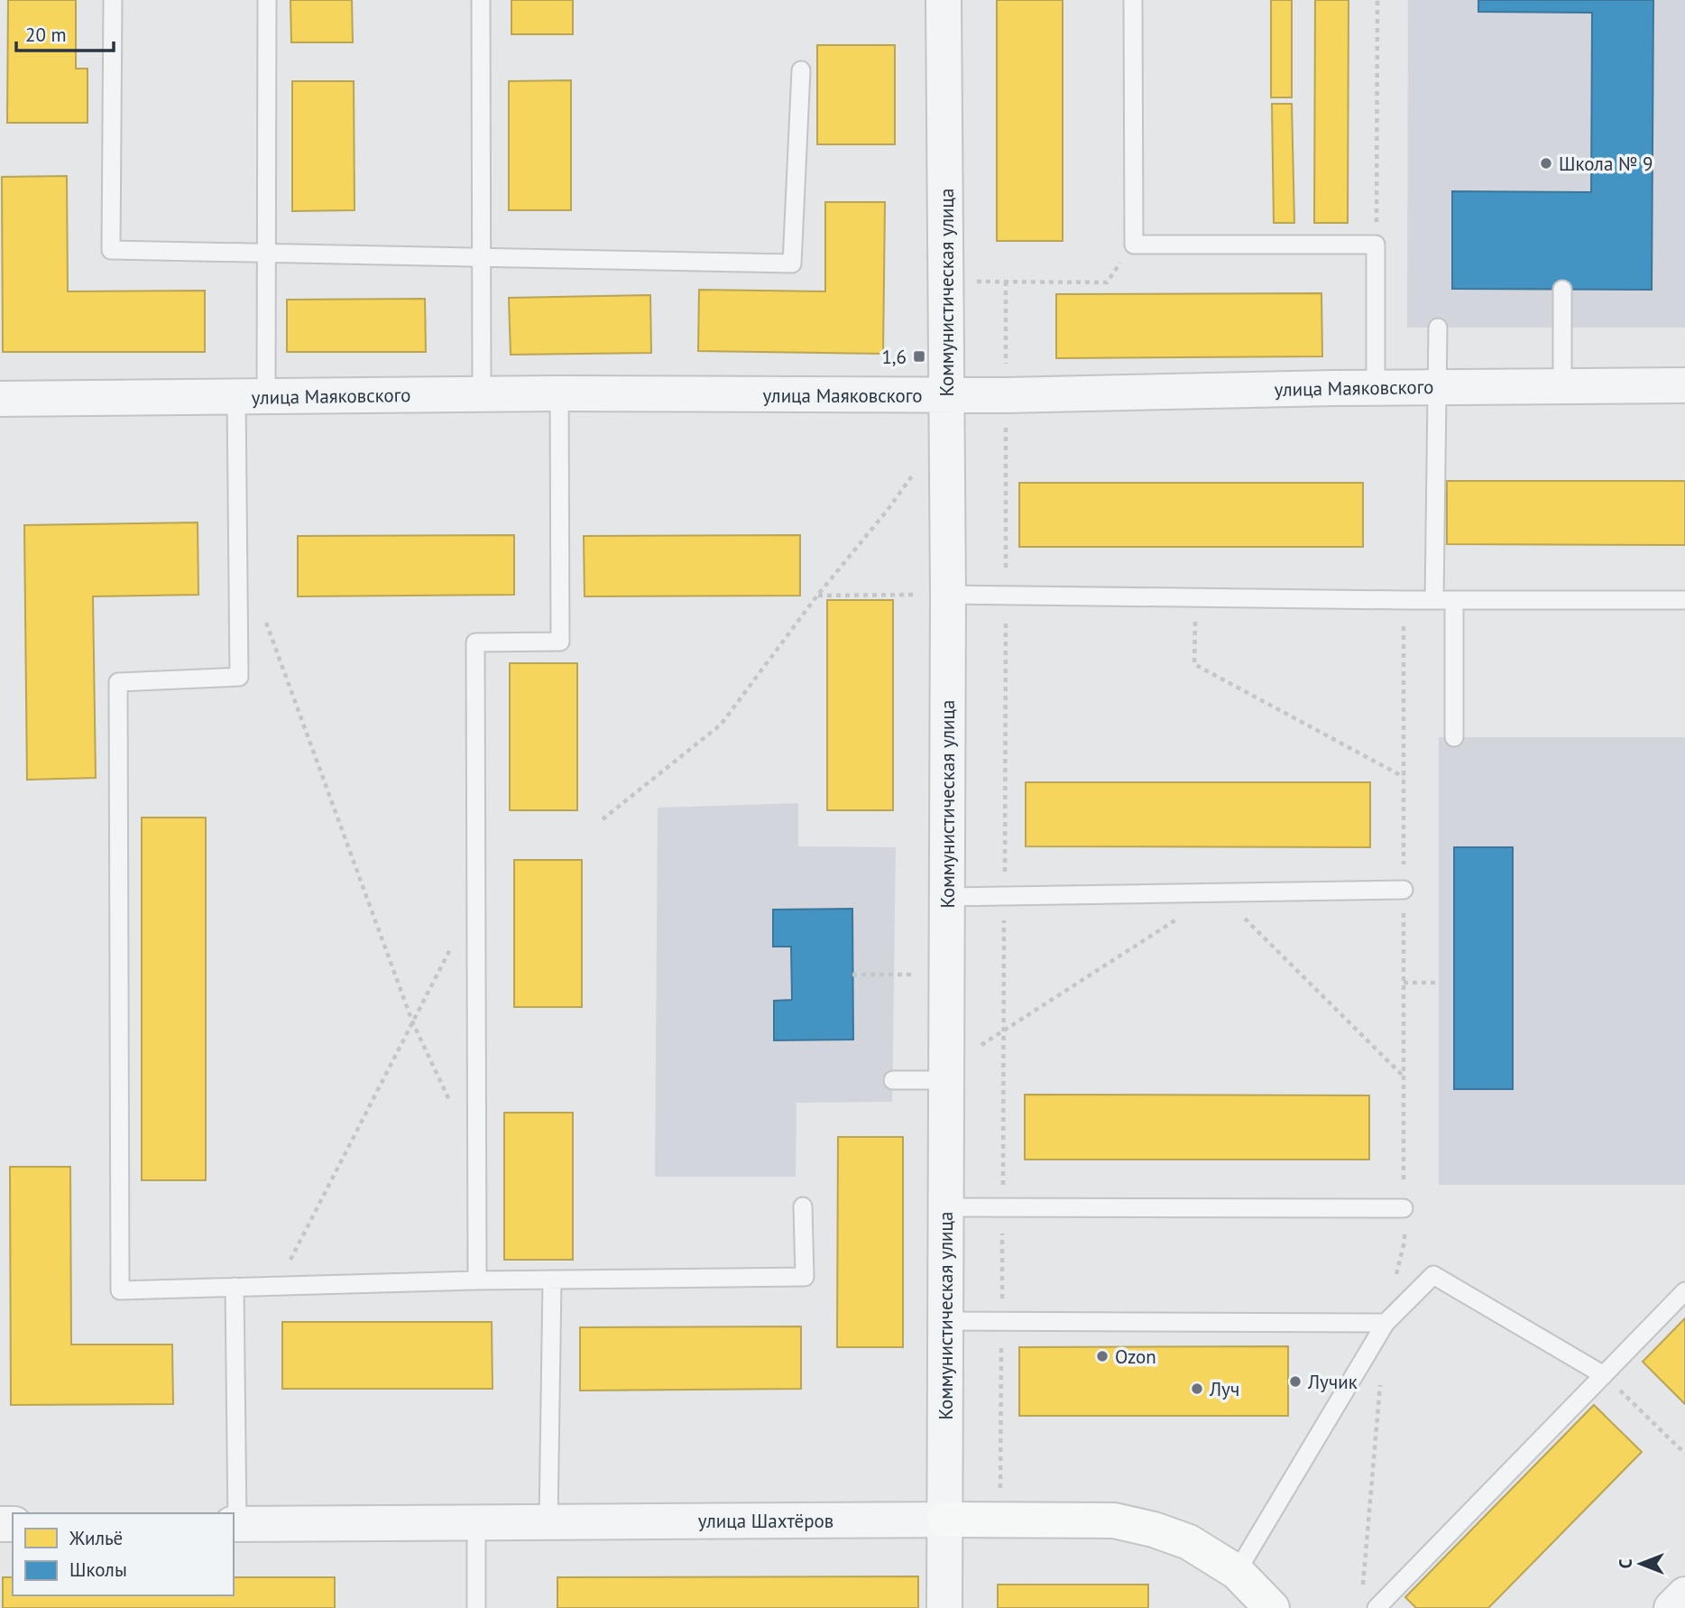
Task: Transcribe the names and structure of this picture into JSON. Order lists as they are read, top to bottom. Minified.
{"streets":{"street":["Коммунистическая улица","улица Маяковского","улица Шахтёров"]},"crossings":[["Коммунистическая улица","улица Маяковского"],["Коммунистическая улица","улица Шахтёров"]],"places":{"other":["Школа № 9","Ozon","Лучик","Луч"],"transit":["1,6"]},"legend":["Жильё","Школы"],"scale_bar":"20 m","north":"left"}
